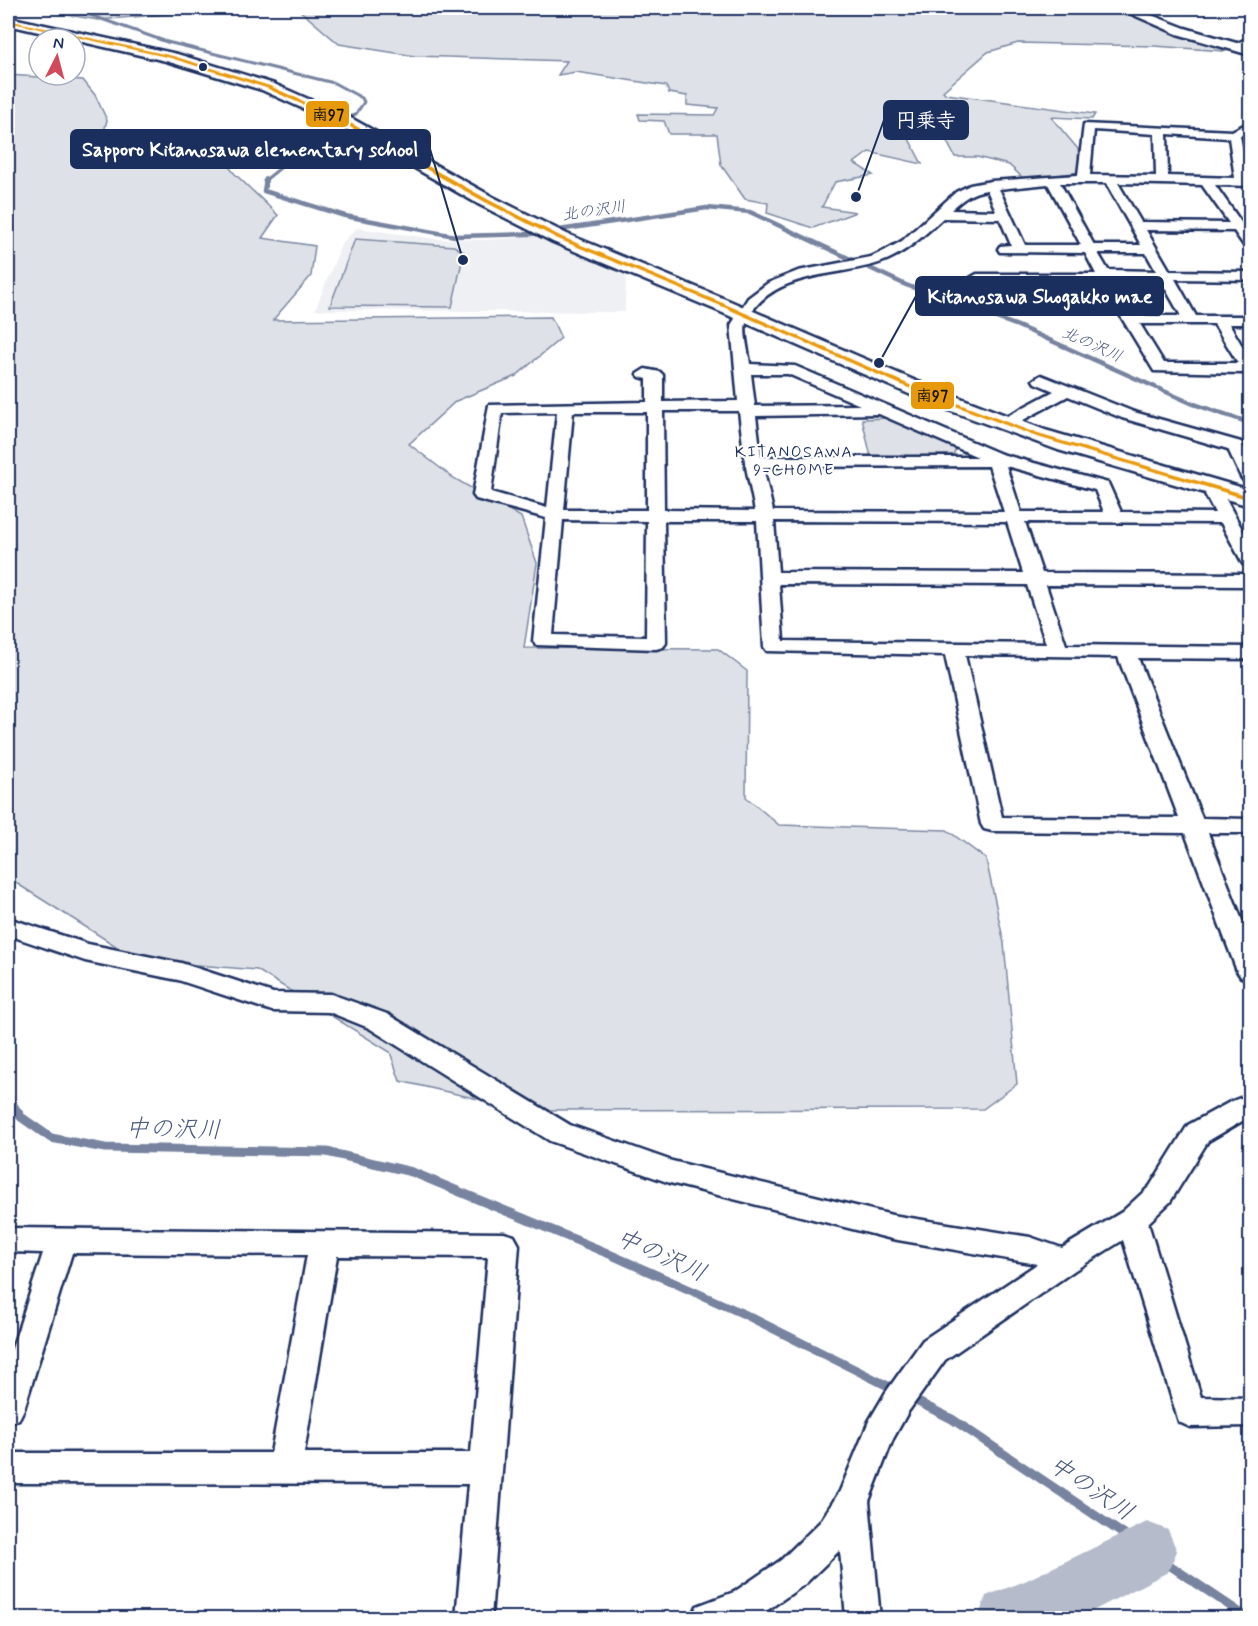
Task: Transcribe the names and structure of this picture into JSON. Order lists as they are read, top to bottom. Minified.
{"districts":["KITANOSAWA 9-CHOME"],"water":["北の沢川","中の沢川"],"places":["円乗寺","Sapporo Kitanosawa elementary school","Kitanosawa Shogakko mae"],"lines":["transit line 南97"],"north":"top"}
